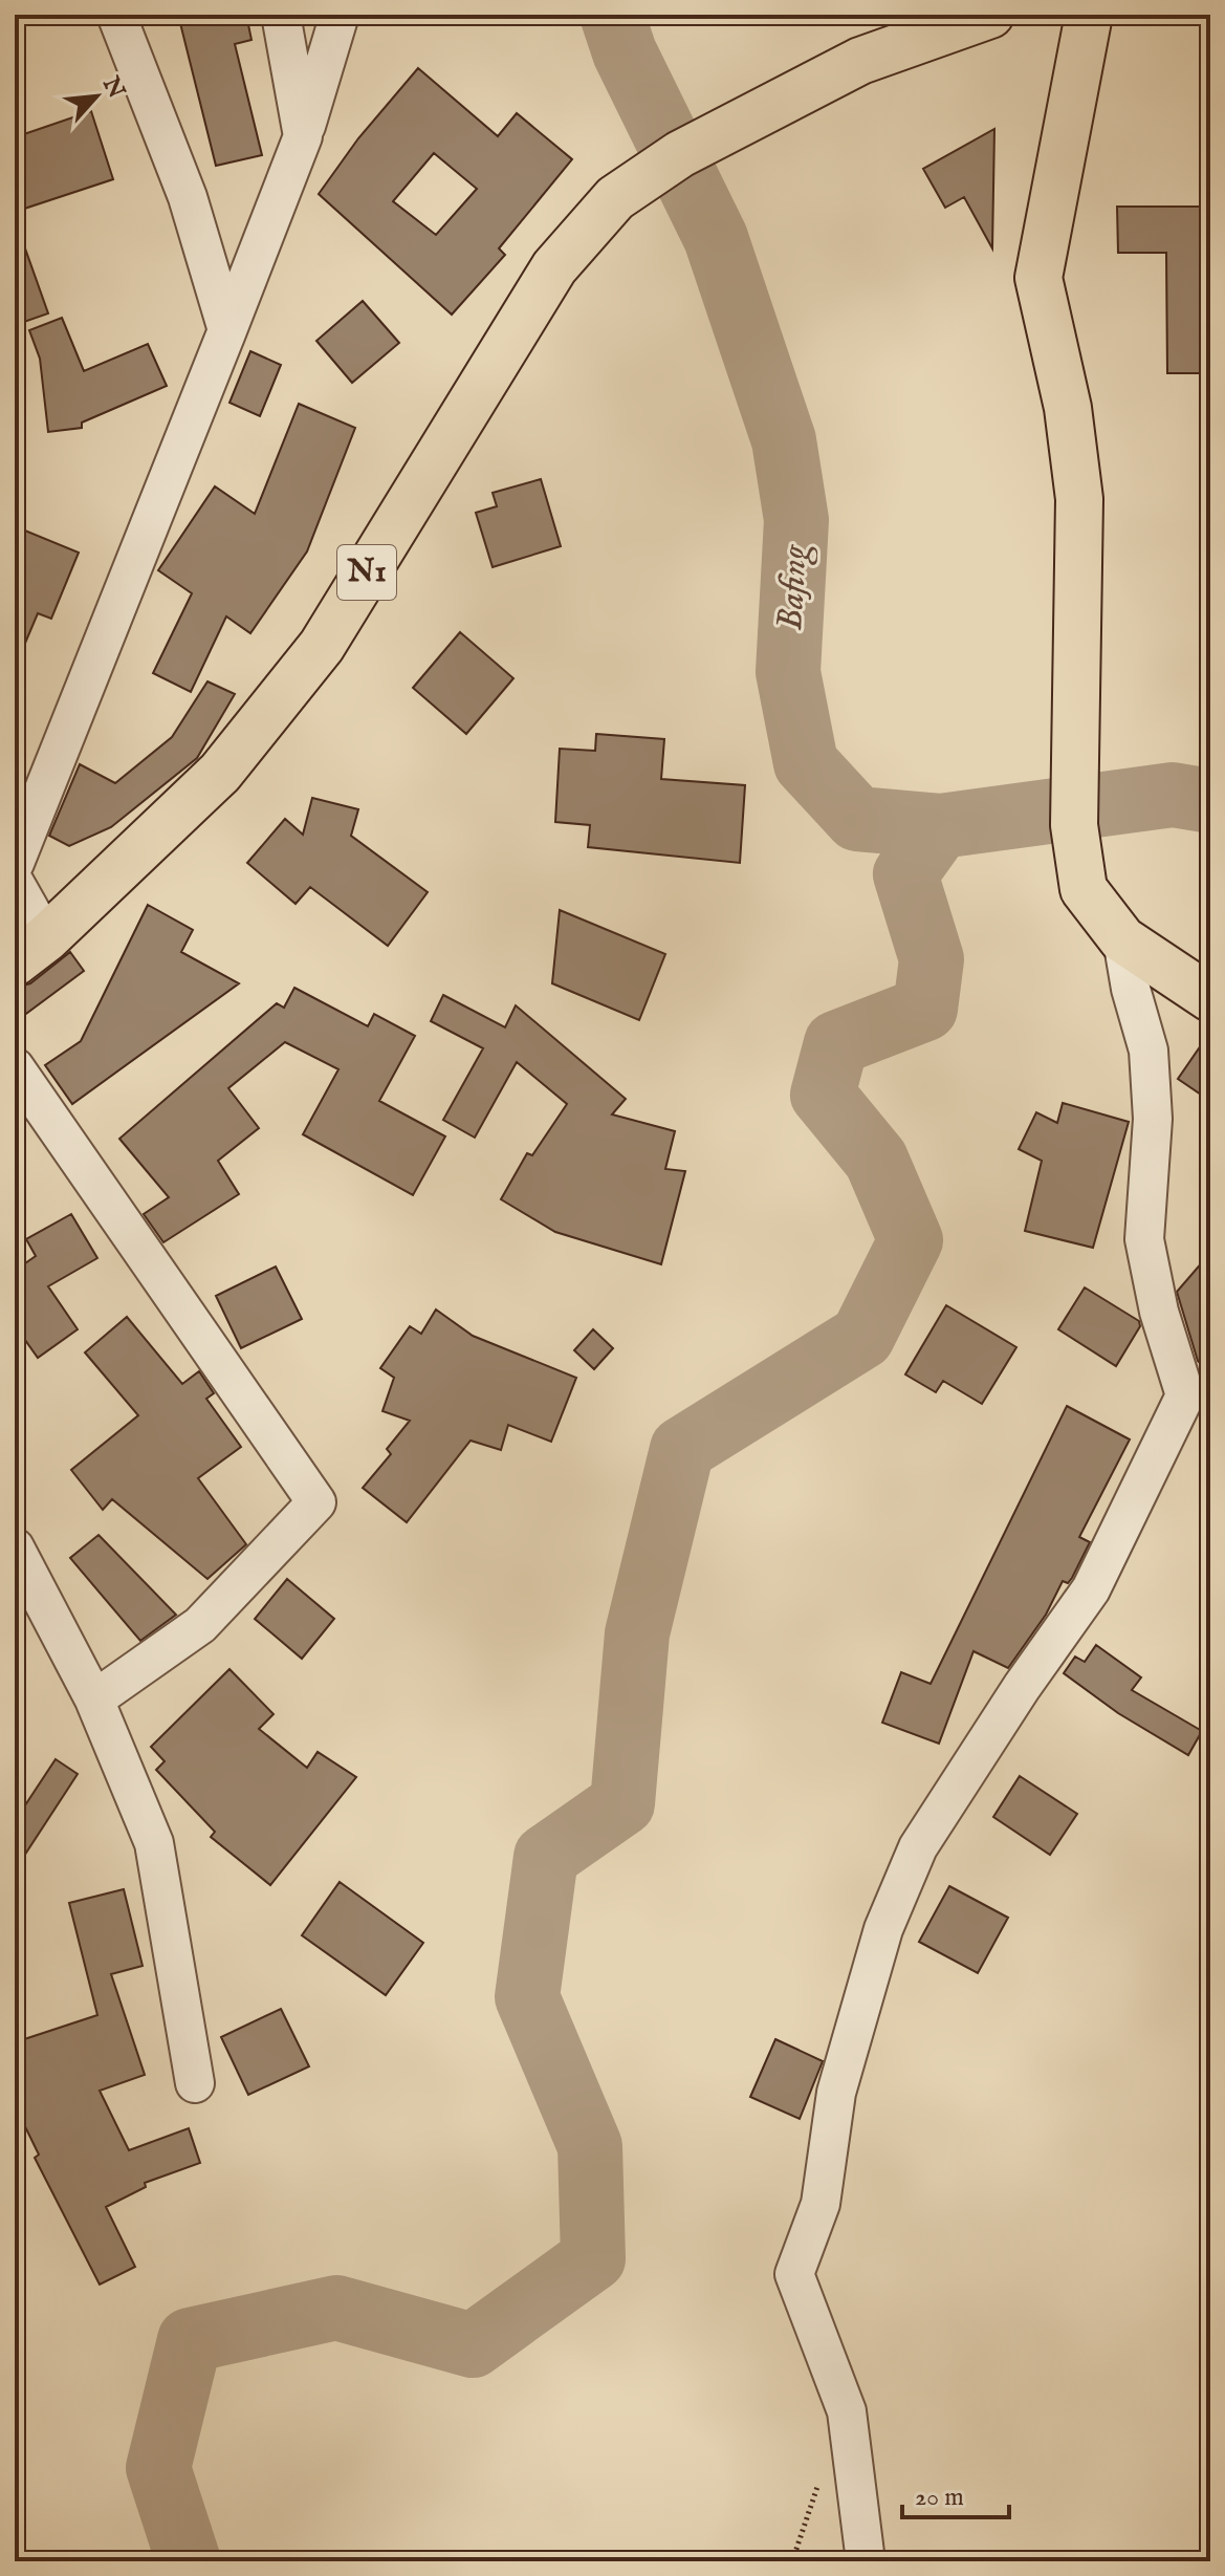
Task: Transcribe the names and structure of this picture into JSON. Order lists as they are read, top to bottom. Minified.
{"streets":{"main road":["N1"]},"water":["Bafing"],"scale_bar":"20 m","north":"top right"}
